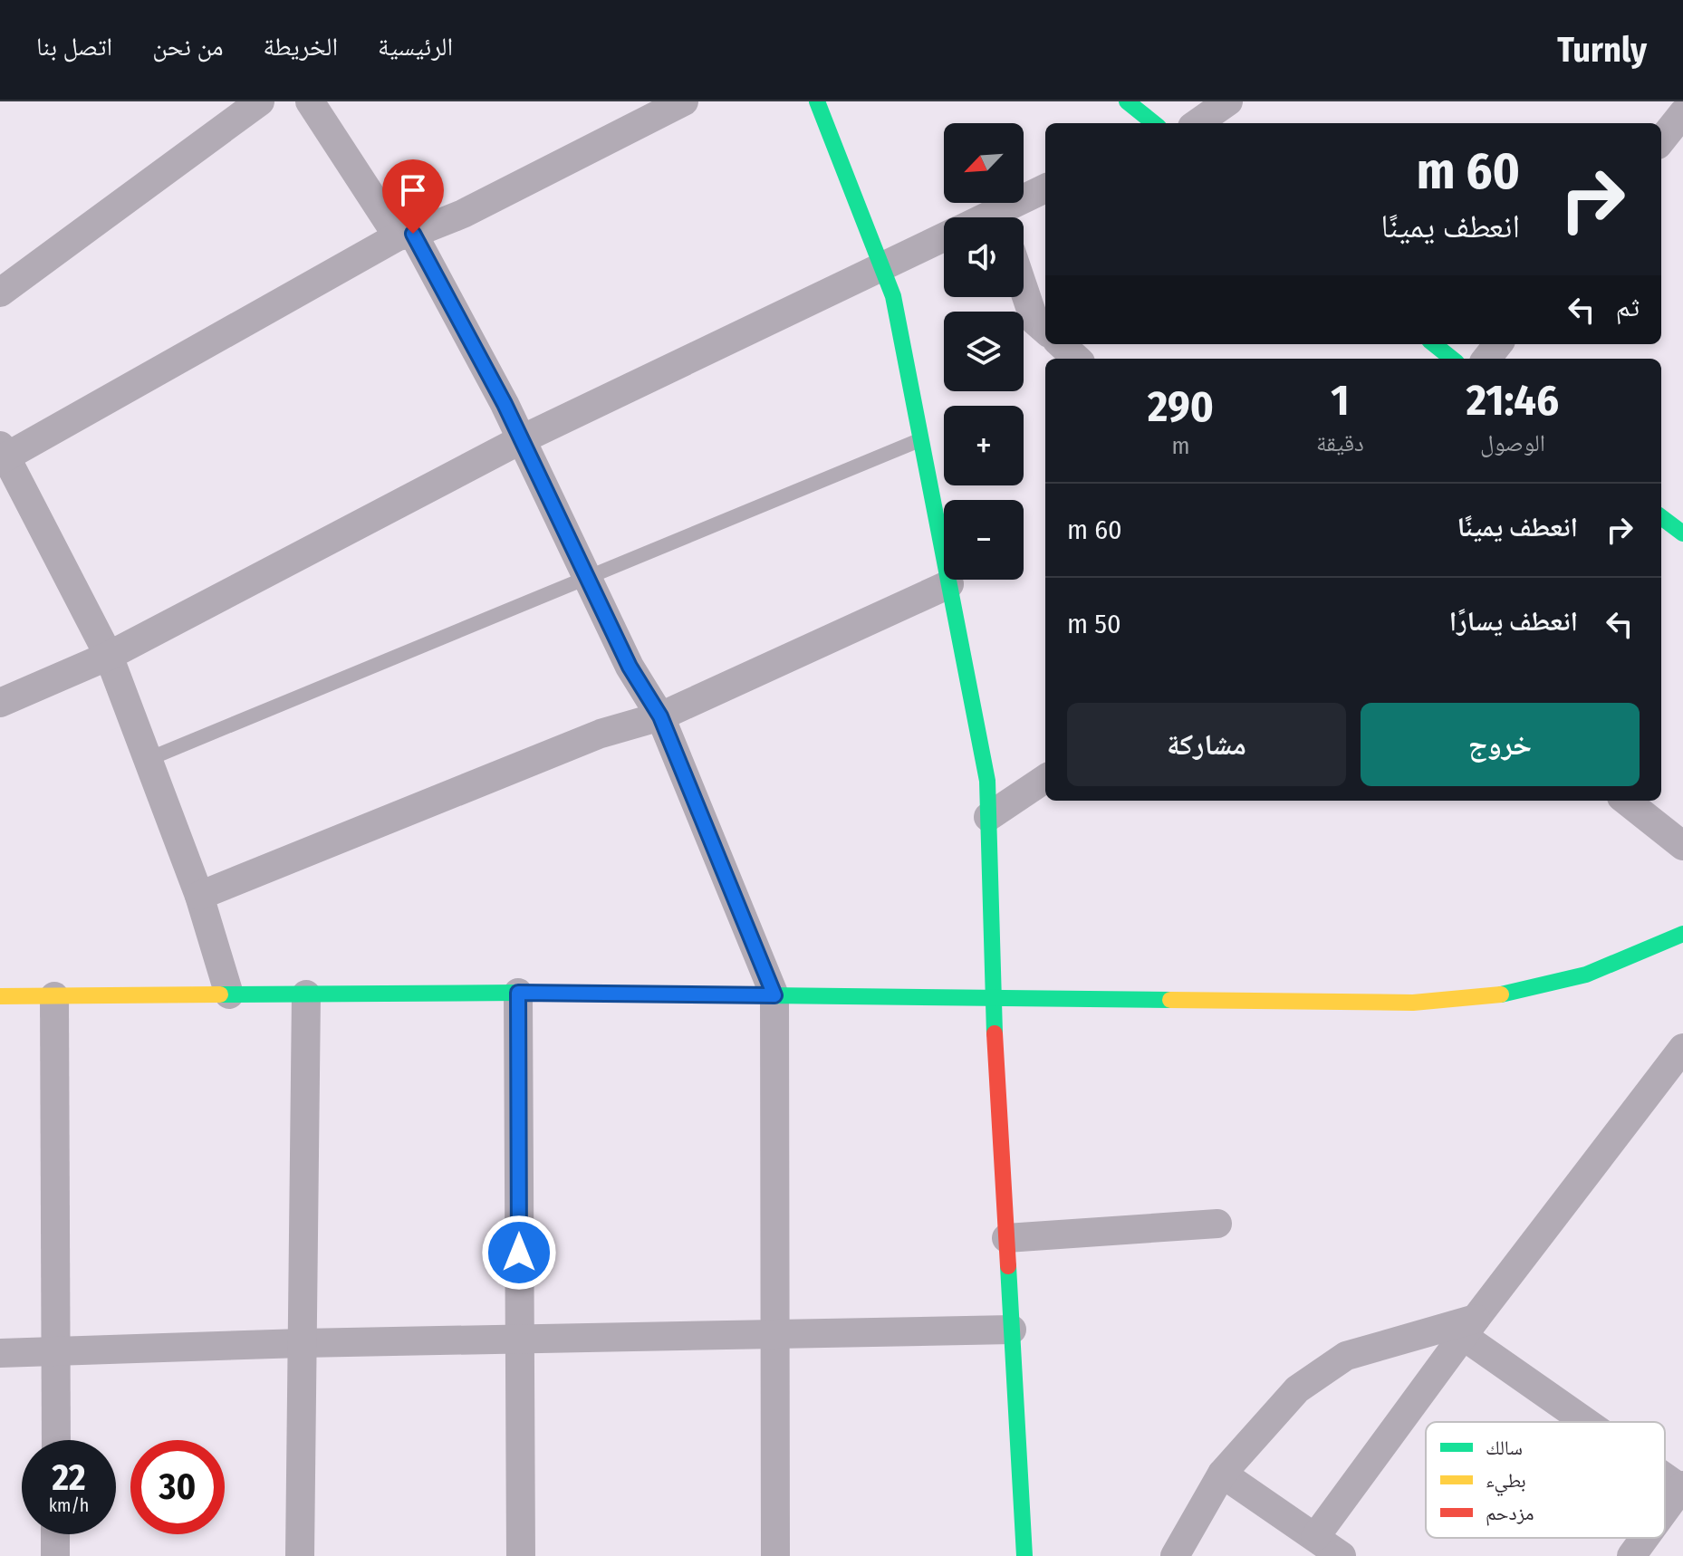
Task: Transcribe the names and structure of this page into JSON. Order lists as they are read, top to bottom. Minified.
{"legend":["سالك","بطيء","مزدحم"],"north":"bottom left","page":{"header":"Turnly","nav":["الرئيسية","الخريطة","من نحن","اتصل بنا"],"map_buttons":["+","−"],"turn":["60 m","انعطف يمينًا"],"then":"ثم","eta":["21:46","الوصول","1","دقيقة","290","m"],"list":[{"name":"انعطف يمينًا","value":"60 m"},{"name":"انعطف يسارًا","value":"50 m"}],"buttons":["خروج","مشاركة"],"speed":"22 km/h","limit":"30"}}
